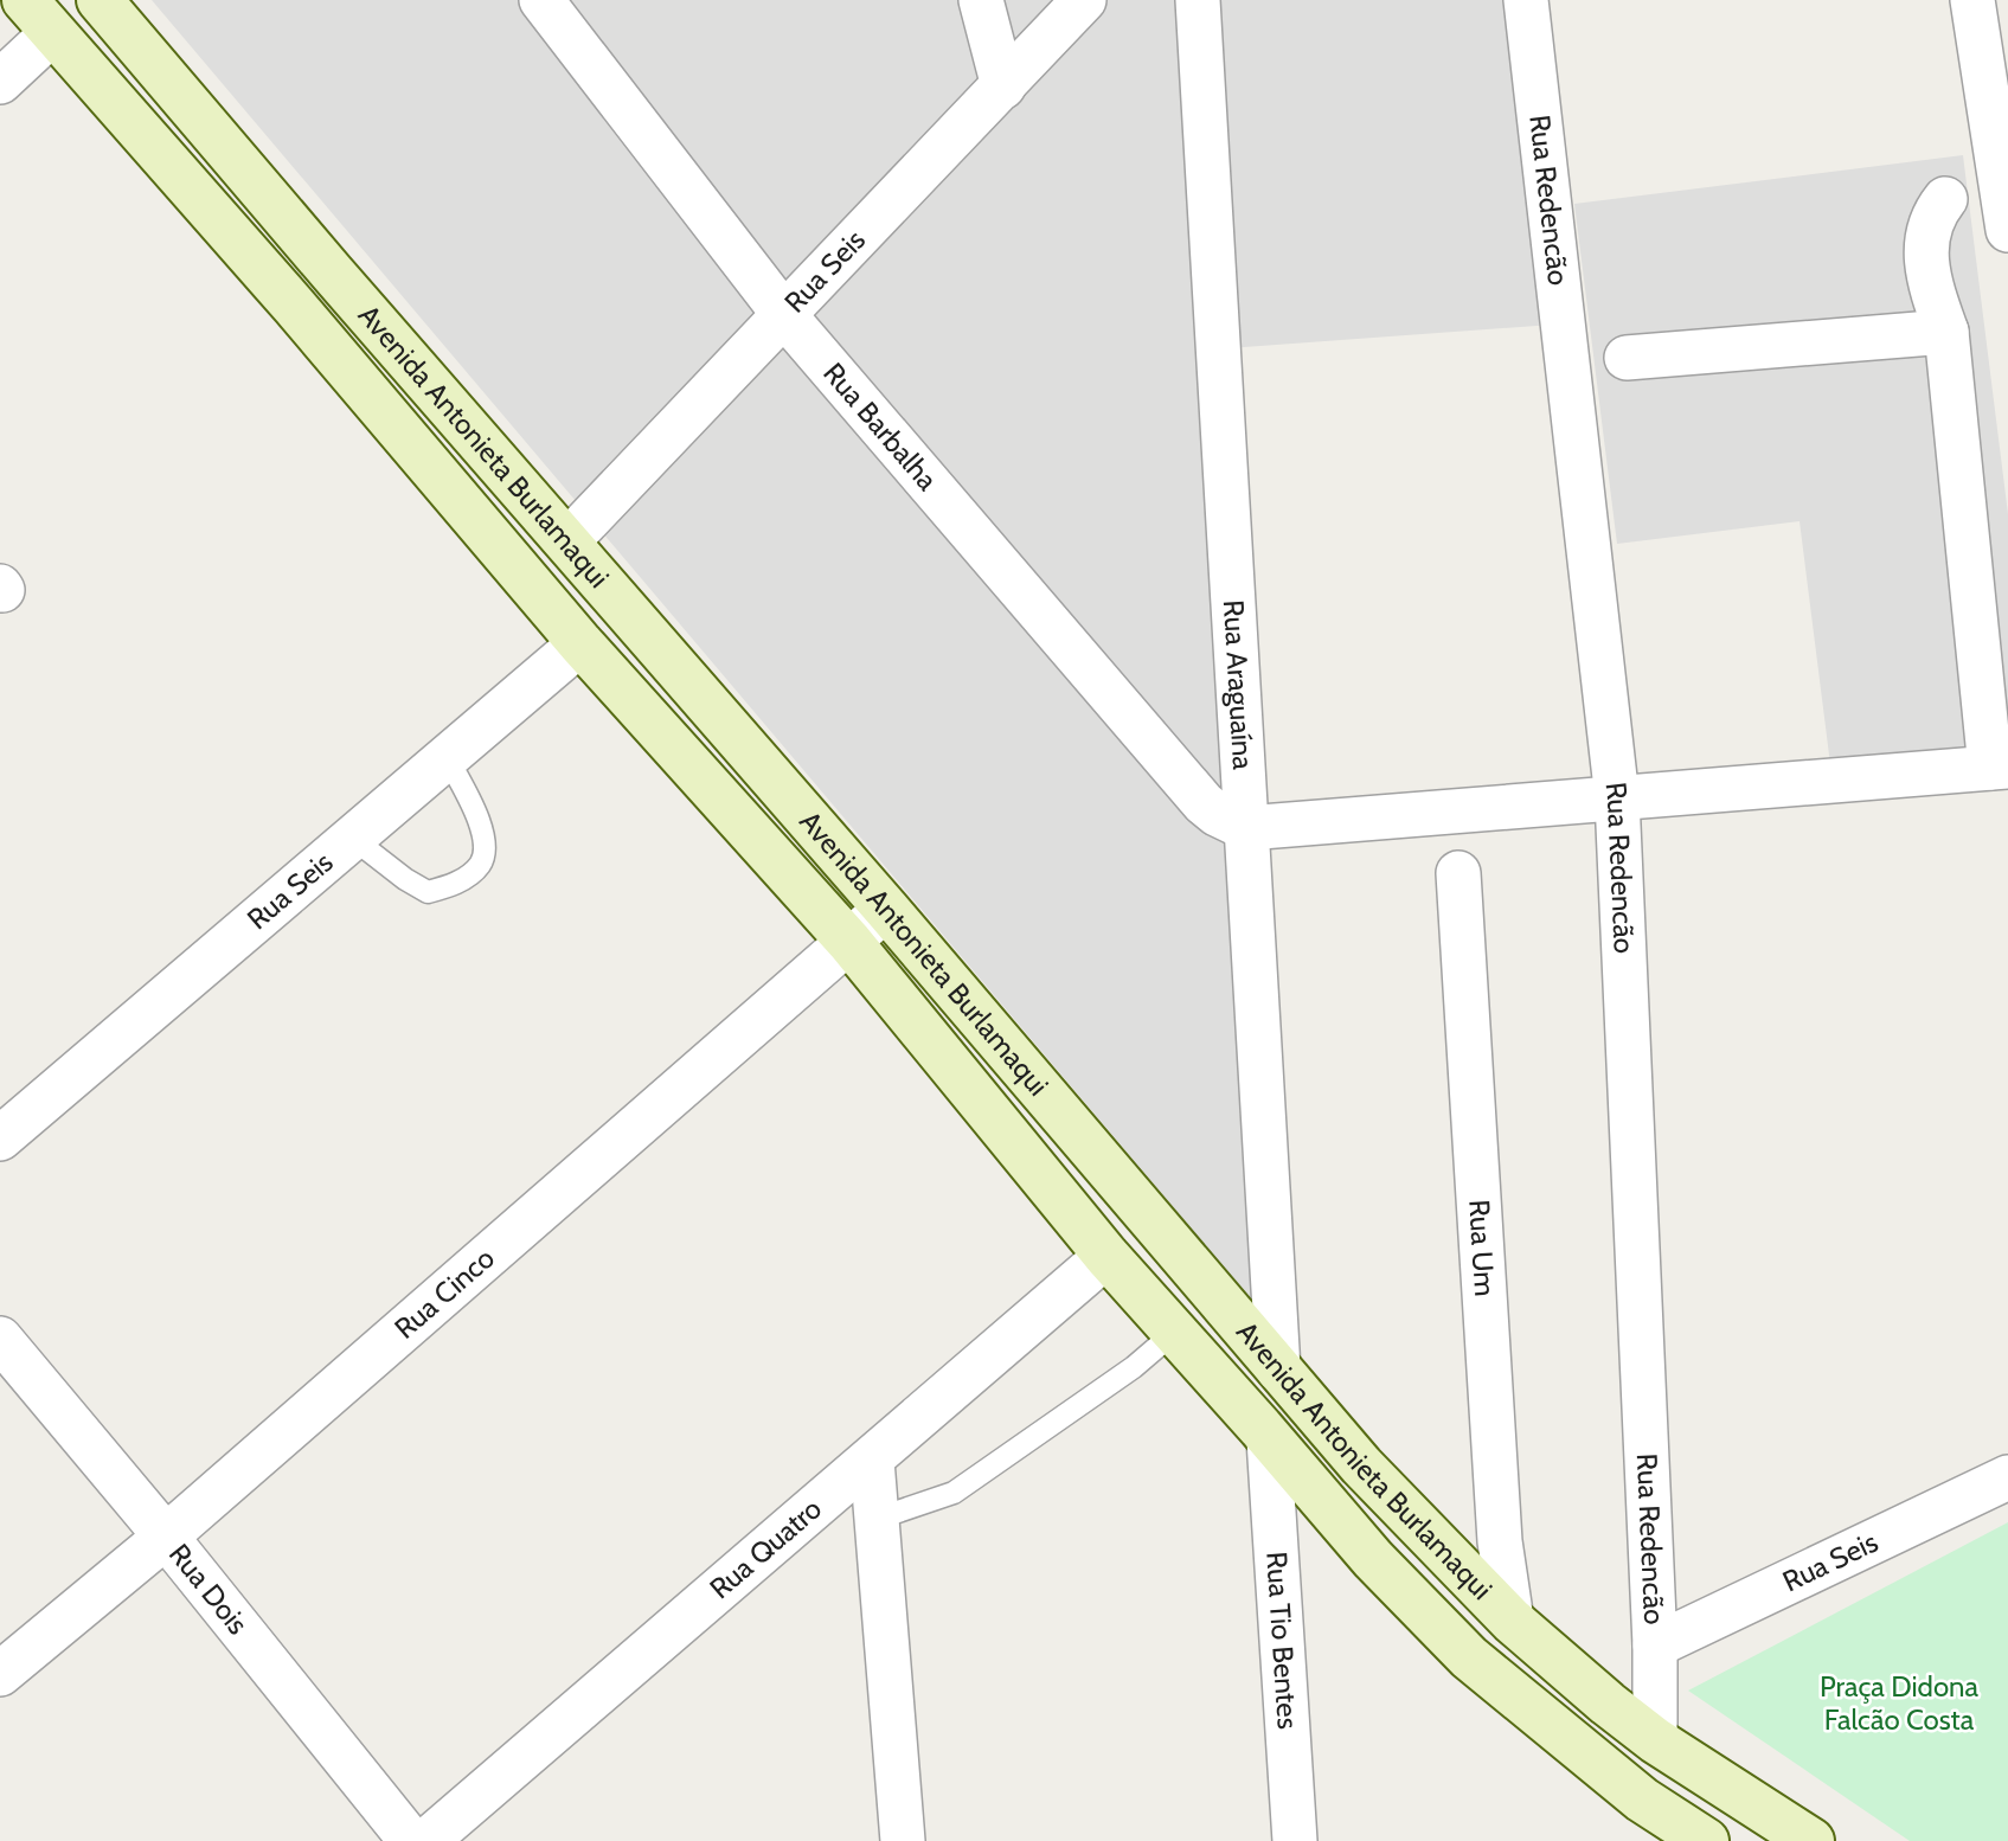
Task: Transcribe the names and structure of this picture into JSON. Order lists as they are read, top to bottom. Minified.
{"streets":{"main road":["Avenida Antonieta Burlamaqui"],"street":["Rua Redencão","Rua Seis","Rua Barbalha","Rua Araguaína","Rua Um","Rua Cinco","Rua Quatro","Rua Dois","Rua Tio Bentes"]},"crossings":[["Rua Redencão","Rua Seis"],["Rua Redencão","Avenida Antonieta Burlamaqui"],["Rua Seis","Rua Barbalha"],["Rua Seis","Avenida Antonieta Burlamaqui"],["Rua Barbalha","Rua Araguaína"],["Avenida Antonieta Burlamaqui","Rua Araguaína"],["Avenida Antonieta Burlamaqui","Rua Um"],["Avenida Antonieta Burlamaqui","Rua Cinco"],["Avenida Antonieta Burlamaqui","Rua Quatro"],["Avenida Antonieta Burlamaqui","Rua Tio Bentes"],["Rua Cinco","Rua Dois"]],"parks":["Praça Didona Falcão Costa"]}
